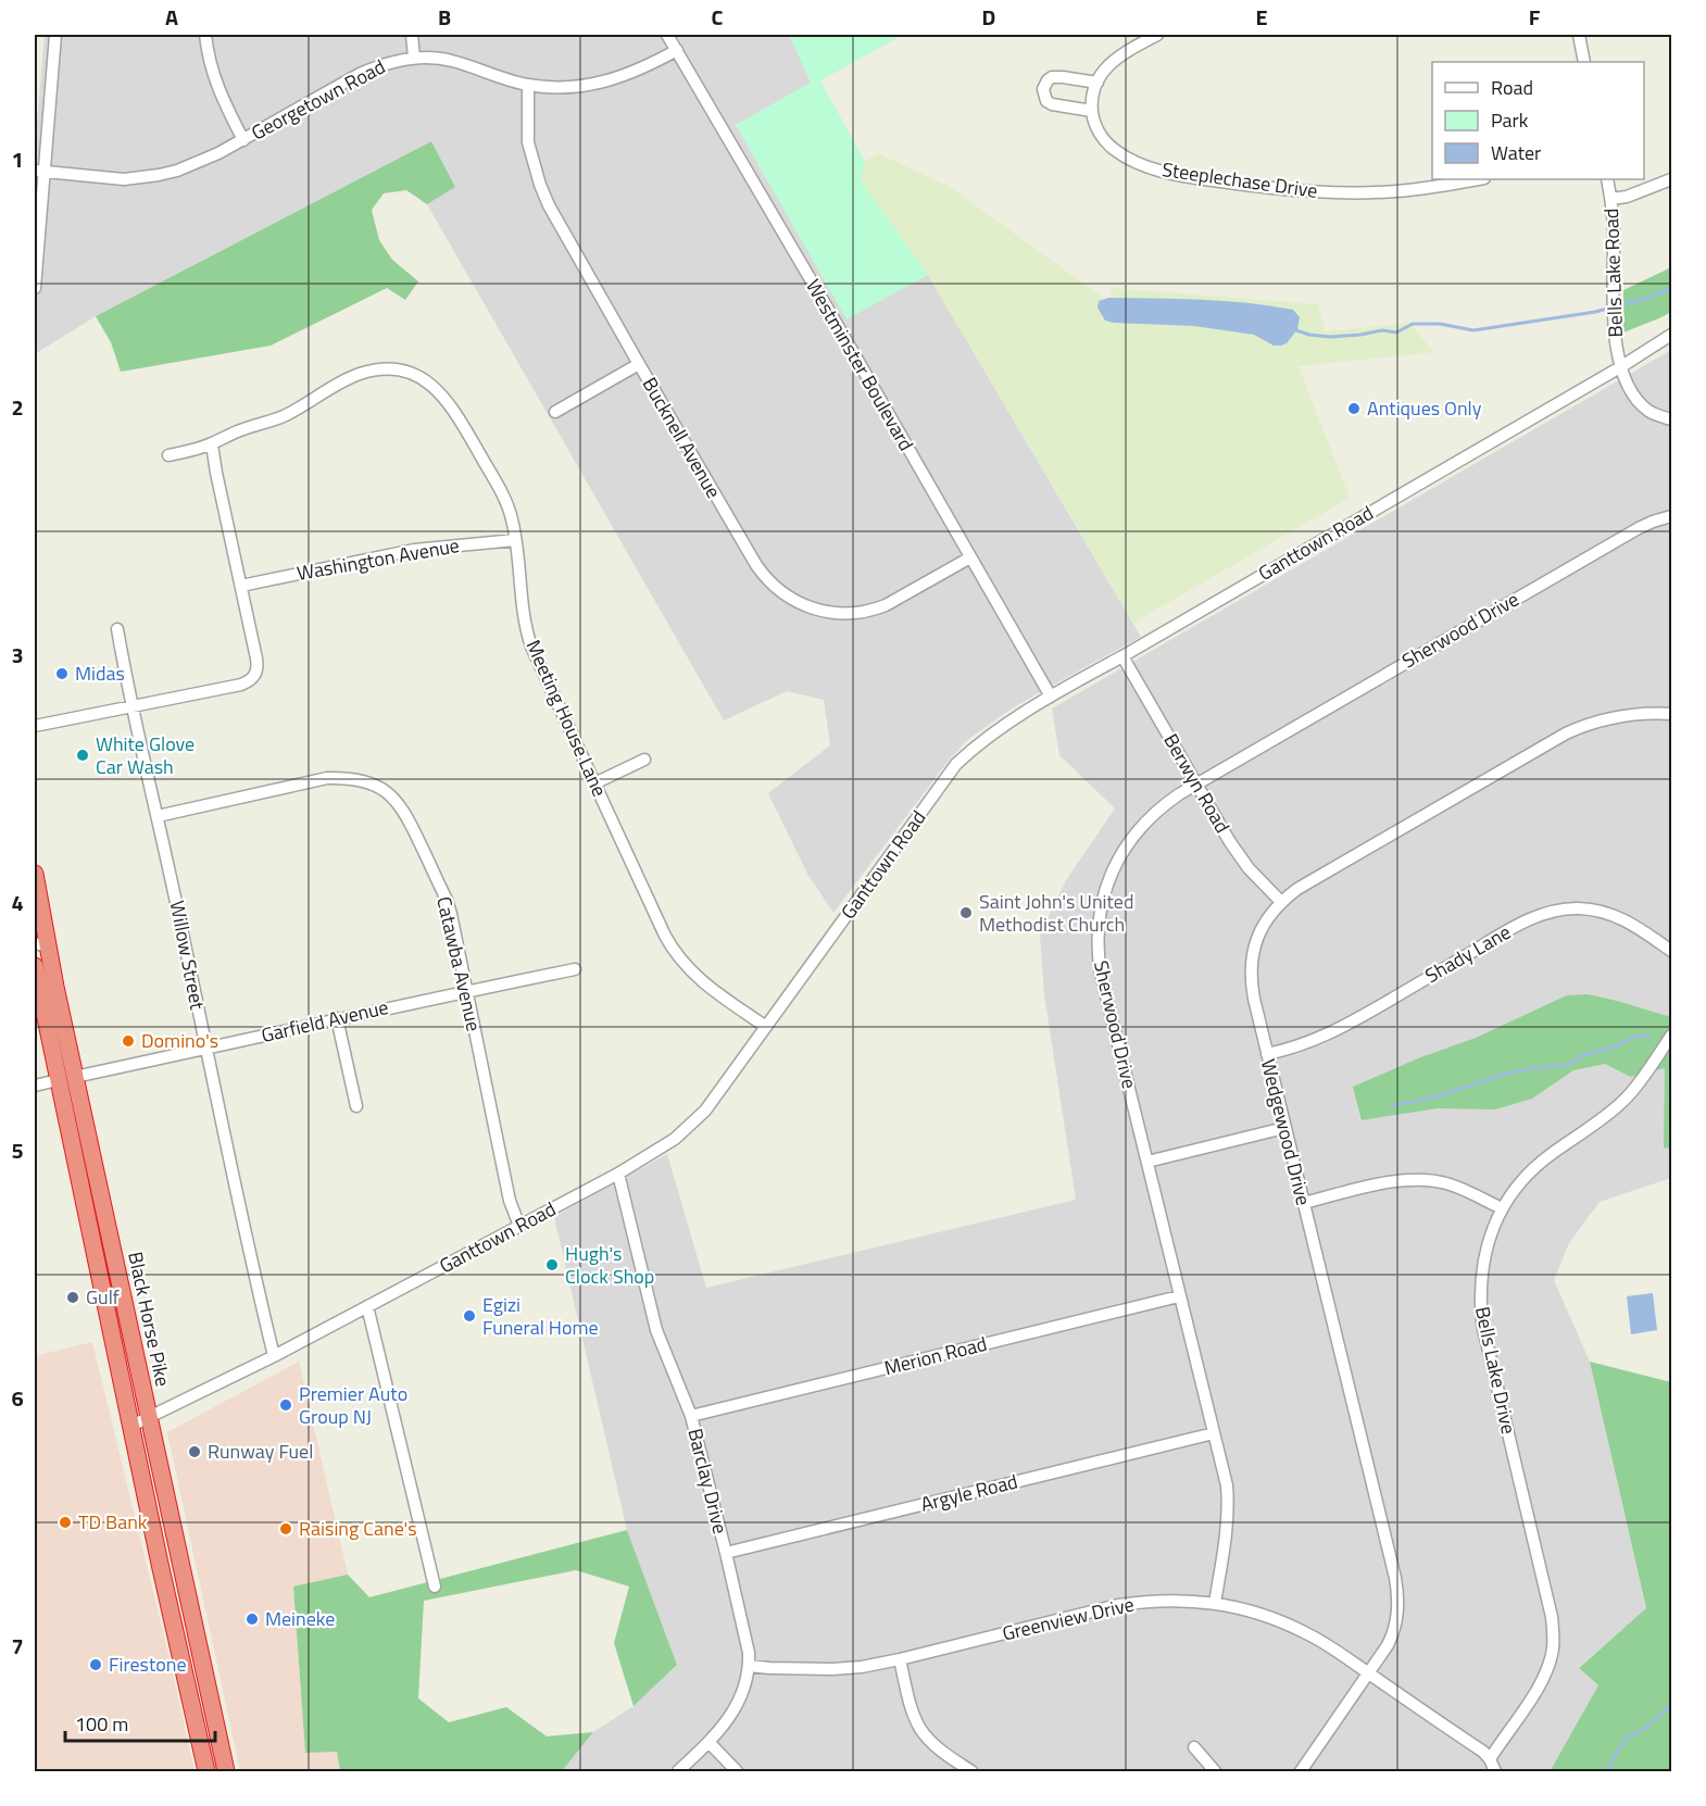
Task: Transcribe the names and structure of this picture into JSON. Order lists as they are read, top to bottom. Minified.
{"streets":{"highway":["Black Horse Pike"],"street":["Georgetown Road","Steeplechase Drive","Bells Lake Road","Westminster Boulevard","Bucknell Avenue","Ganttown Road","Washington Avenue","Sherwood Drive","Meeting House Lane","Berwyn Road","Shady Lane","Willow Street","Catawba Avenue","Garfield Avenue","Wedgewood Drive","Merion Road","Bells Lake Drive","Barclay Drive","Argyle Road","Greenview Drive"]},"crossings":[["Georgetown Road","Westminster Boulevard"],["Georgetown Road","Bucknell Avenue"],["Bells Lake Road","Ganttown Road"],["Westminster Boulevard","Bucknell Avenue"],["Westminster Boulevard","Ganttown Road"],["Ganttown Road","Meeting House Lane"],["Ganttown Road","Berwyn Road"],["Ganttown Road","Willow Street"],["Ganttown Road","Catawba Avenue"],["Ganttown Road","Black Horse Pike"],["Ganttown Road","Barclay Drive"],["Washington Avenue","Meeting House Lane"],["Sherwood Drive","Berwyn Road"],["Sherwood Drive","Merion Road"],["Sherwood Drive","Argyle Road"],["Sherwood Drive","Greenview Drive"],["Berwyn Road","Wedgewood Drive"],["Shady Lane","Wedgewood Drive"],["Willow Street","Catawba Avenue"],["Willow Street","Garfield Avenue"],["Catawba Avenue","Garfield Avenue"],["Garfield Avenue","Black Horse Pike"],["Wedgewood Drive","Greenview Drive"],["Merion Road","Barclay Drive"],["Bells Lake Drive","Greenview Drive"],["Barclay Drive","Argyle Road"],["Barclay Drive","Greenview Drive"]],"places":["Antiques Only","Midas","White Glove Car Wash","Saint John's United Methodist Church","Domino's","Hugh's Clock Shop","Gulf","Egizi Funeral Home","Premier Auto Group NJ","Runway Fuel","TD Bank","Raising Cane's","Meineke","Firestone"],"legend":["Road","Park","Water"],"scale_bar":"100 m","grid":{"columns":["A","B","C","D","E","F"],"rows":["1","2","3","4","5","6","7"]}}
